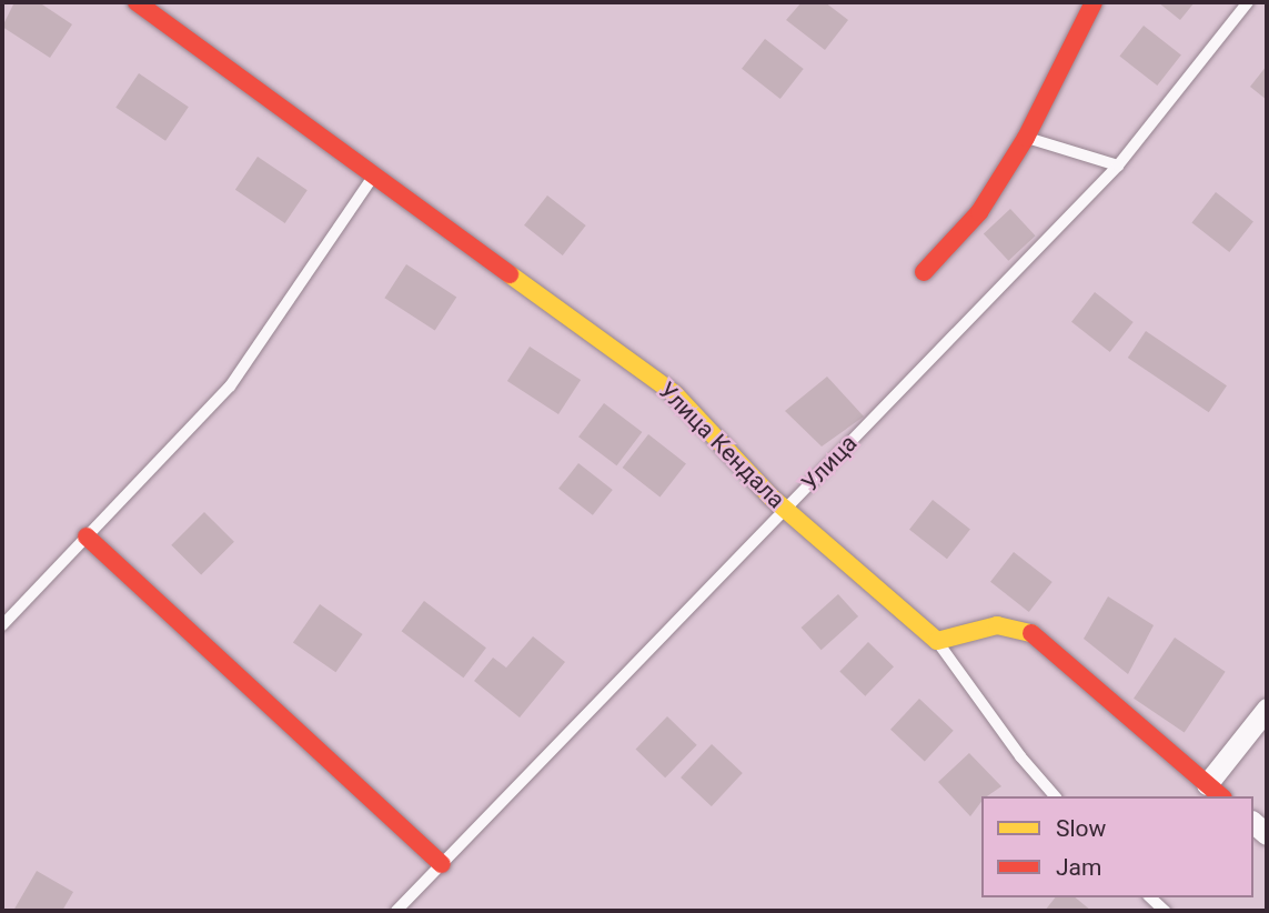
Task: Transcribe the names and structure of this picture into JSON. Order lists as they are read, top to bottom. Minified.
{"streets":{"street":["Улица Кендала"],"lane":["Улица"]},"crossings":[["Улица Кендала","Улица"]],"legend":["Slow","Jam"]}
